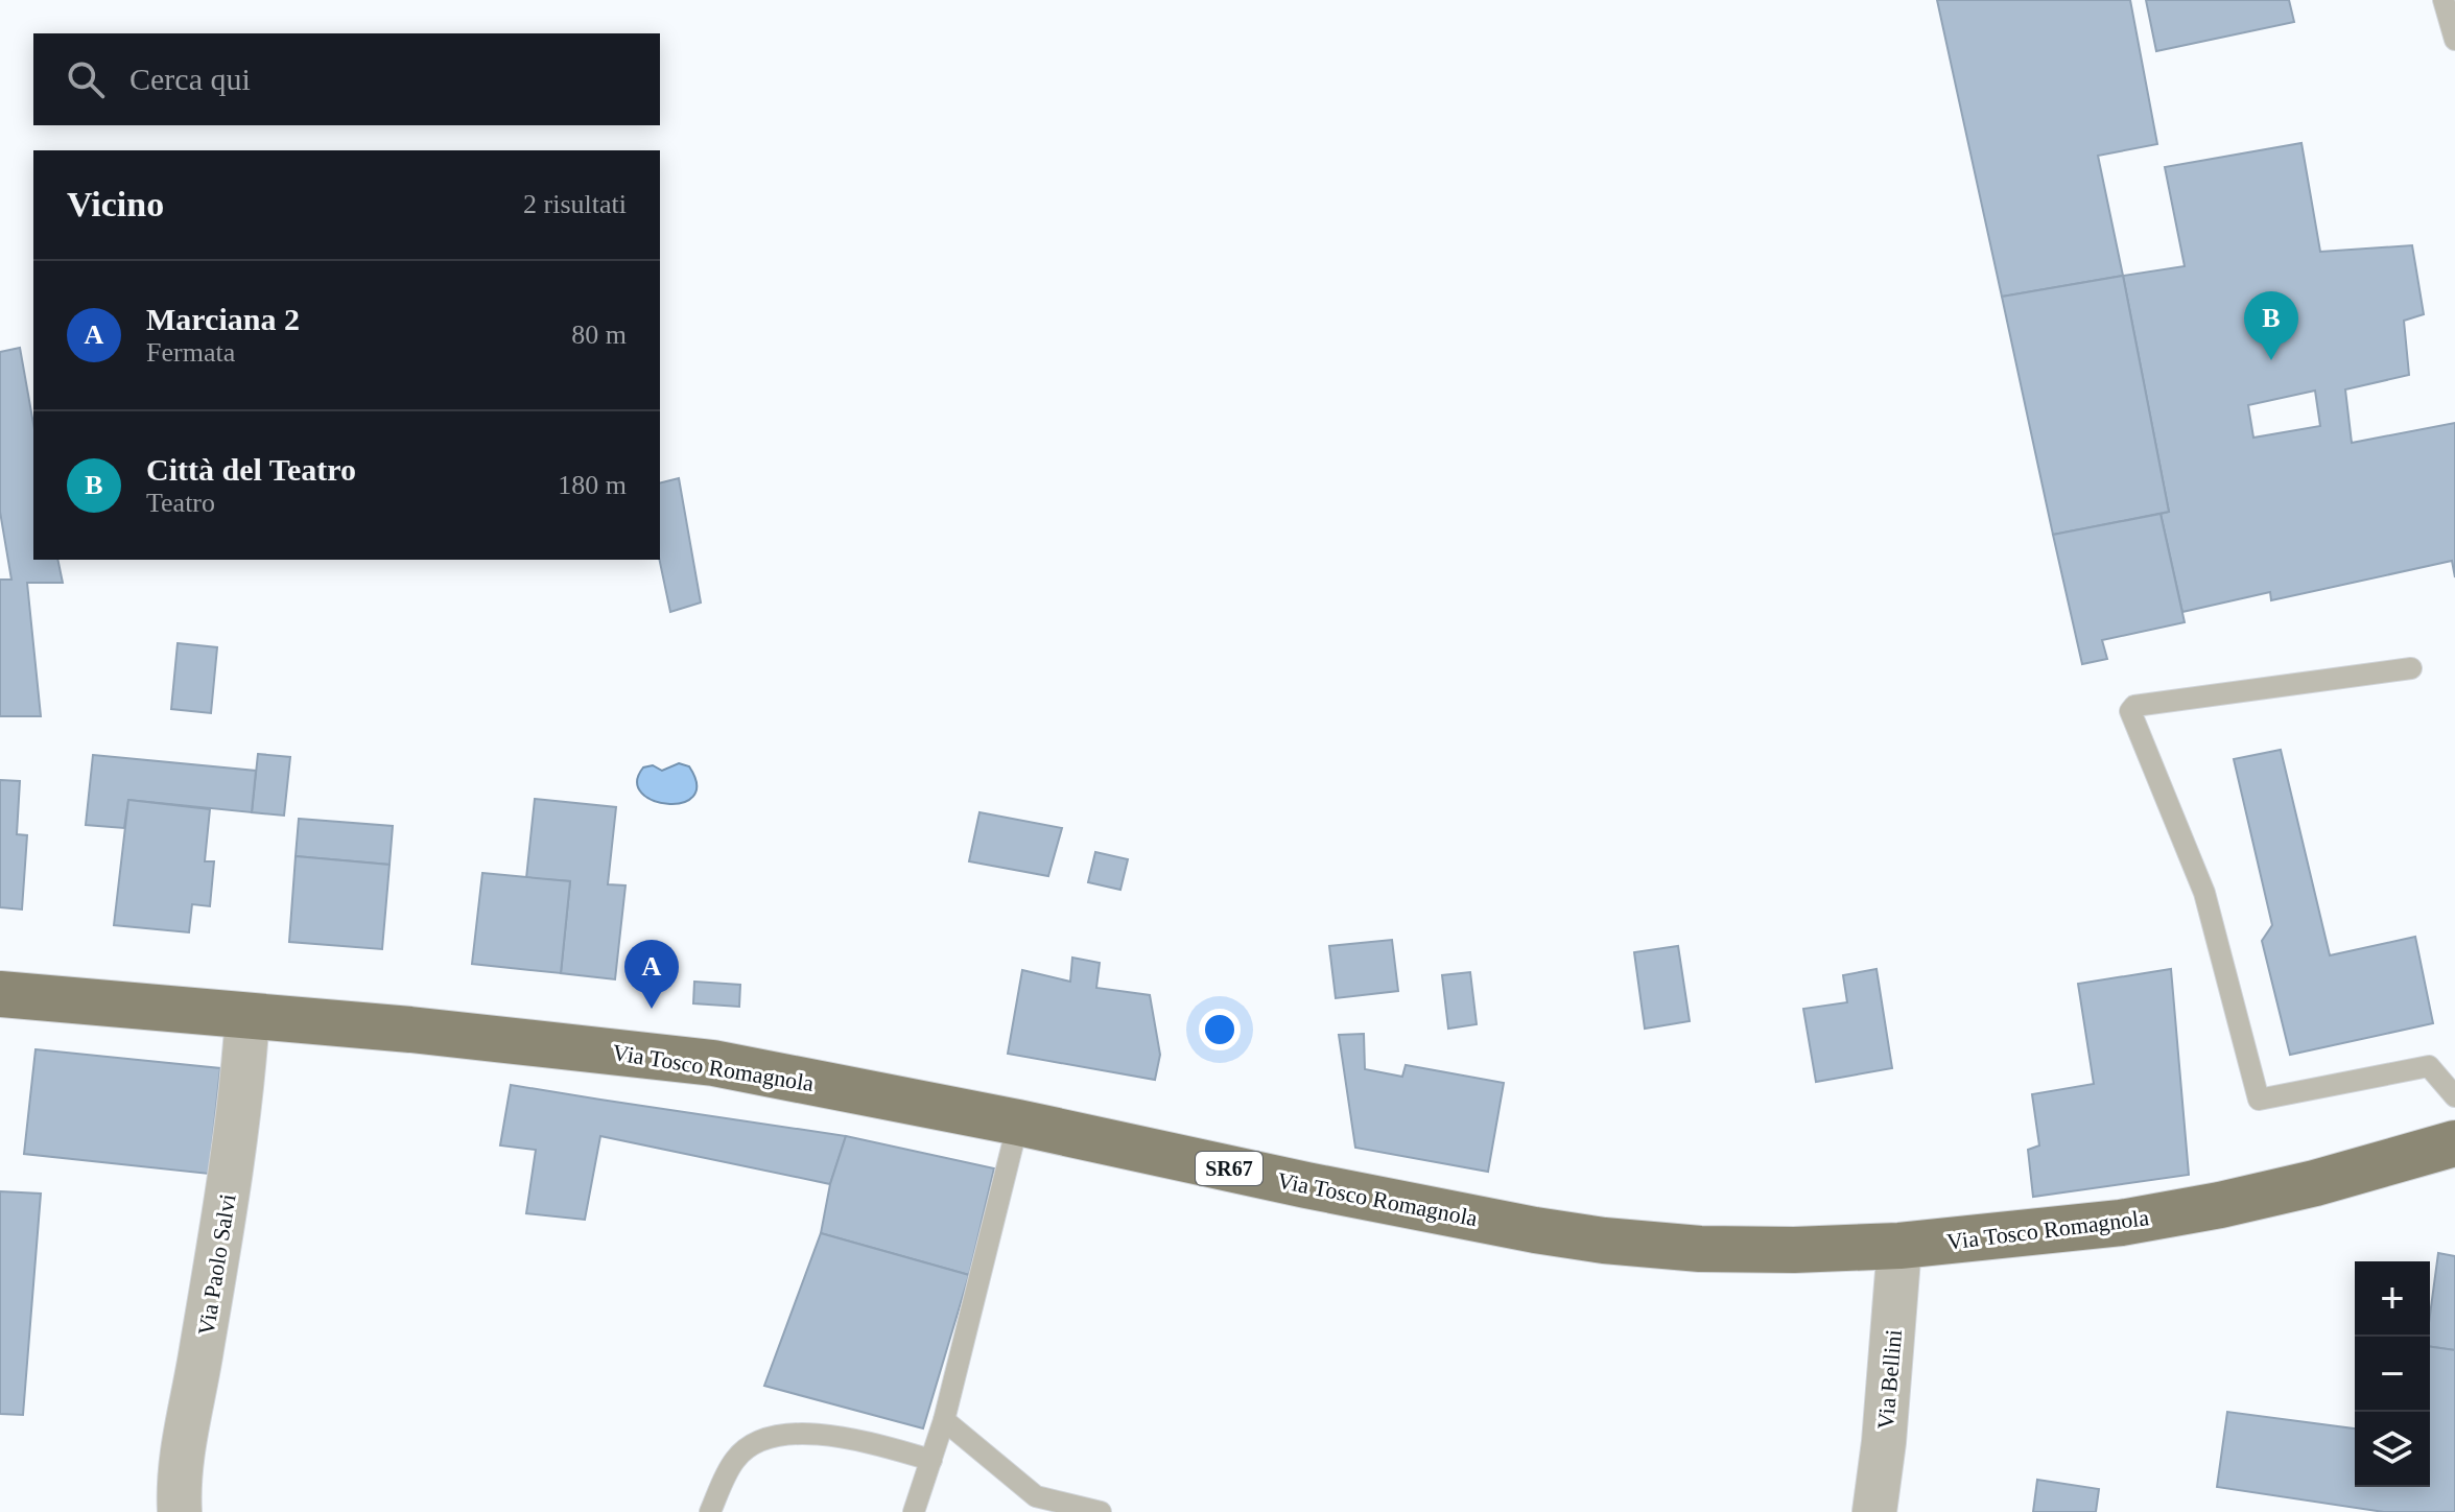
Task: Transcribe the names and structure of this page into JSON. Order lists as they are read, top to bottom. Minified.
{"streets":{"main road":["Via Tosco Romagnola","SR67"],"street":["Via Paolo Salvi","Via Bellini"]},"crossings":[["Via Tosco Romagnola","Via Paolo Salvi"],["Via Tosco Romagnola","Via Bellini"]],"page":{"search":"Cerca qui","heading":["Vicino","2 risultati"],"list":[{"mark":"A","name":"Marciana 2","note":"Fermata","value":"80 m"},{"mark":"B","name":"Città del Teatro","note":"Teatro","value":"180 m"}],"pins":["B","A"],"map_buttons":["+","−"]}}
